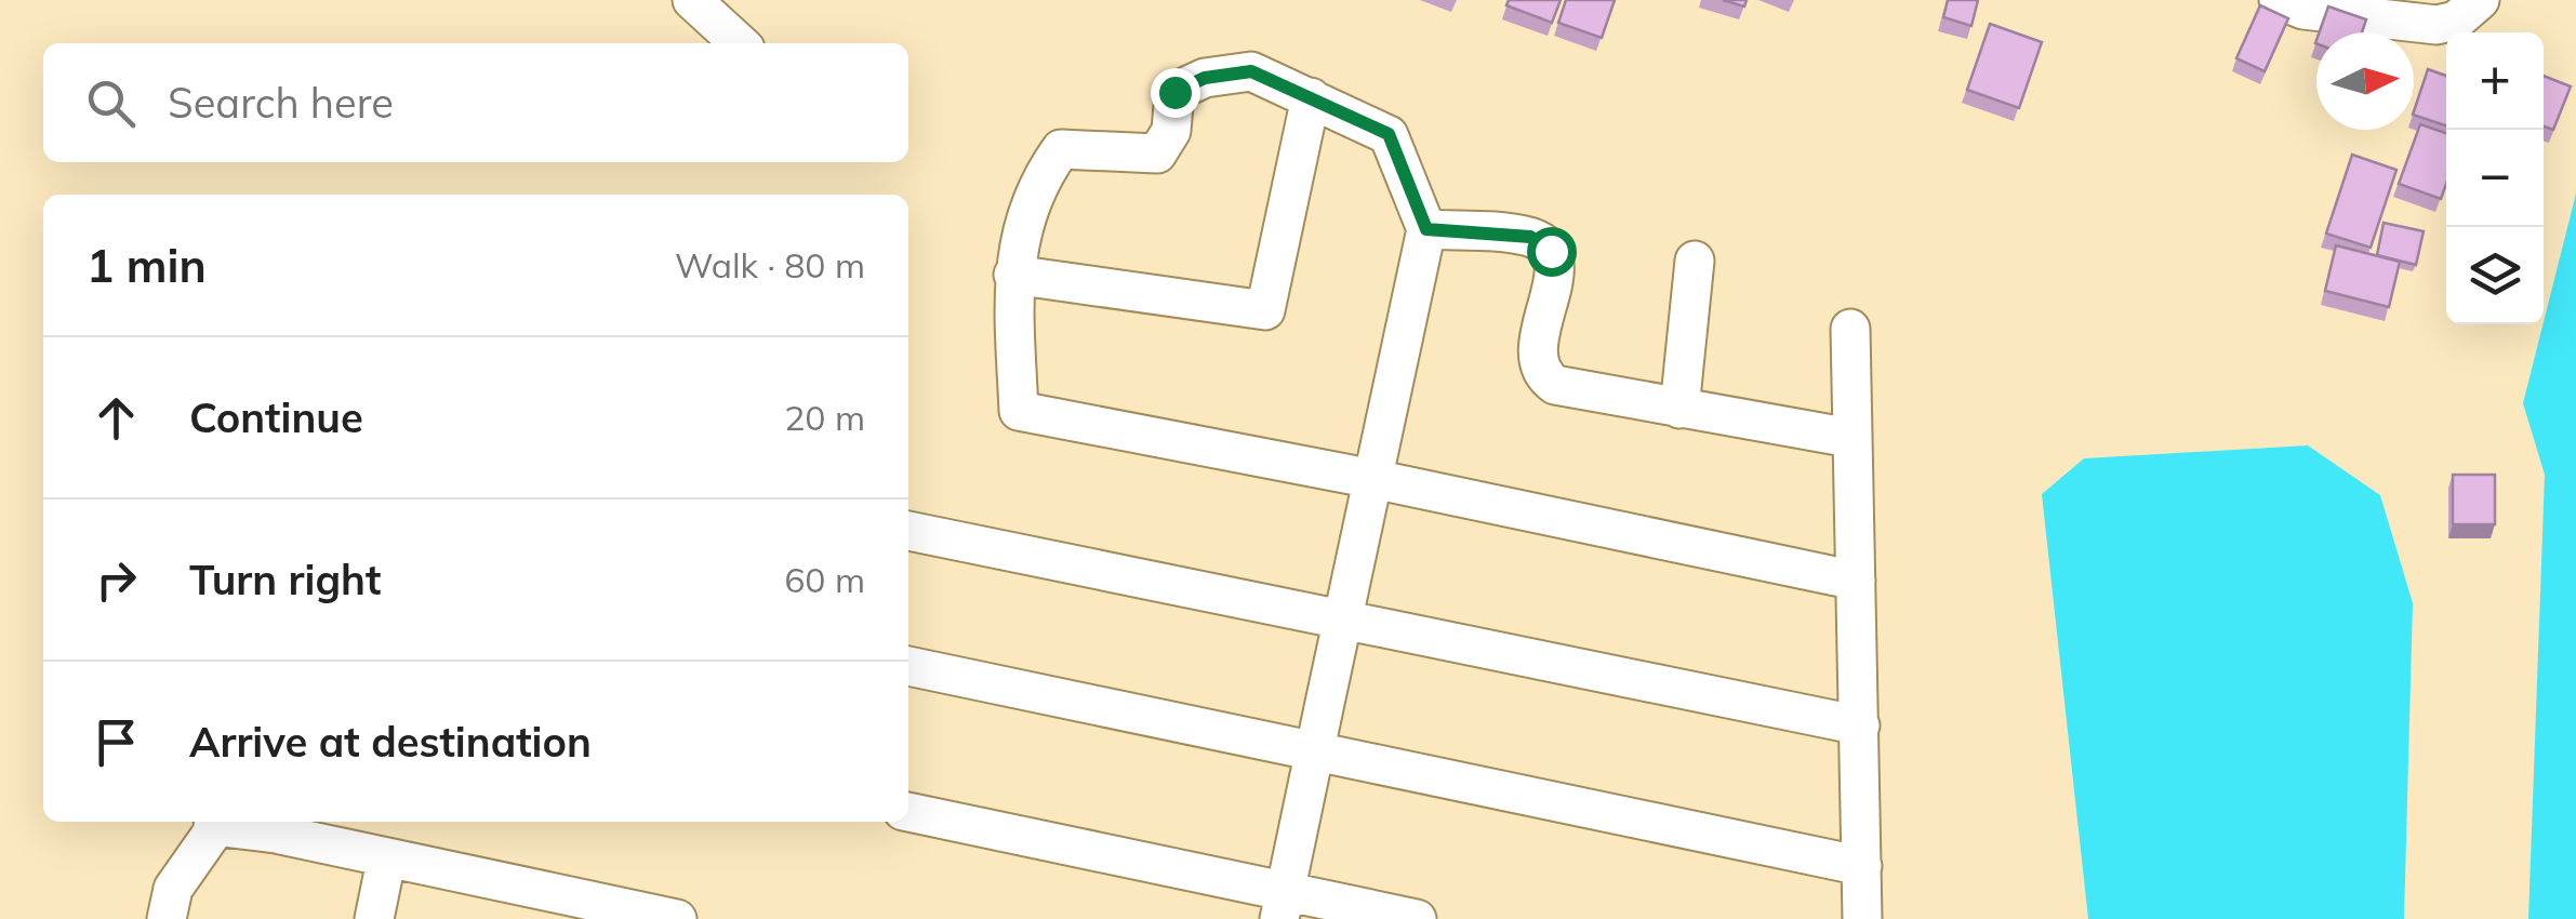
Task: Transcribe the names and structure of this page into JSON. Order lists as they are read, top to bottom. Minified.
{"north":"right","page":{"map_buttons":["+","−"],"search":"Search here","heading":["1 min","Walk · 80 m"],"list":[["Continue","20 m"],["Turn right","60 m"],"Arrive at destination"]}}
